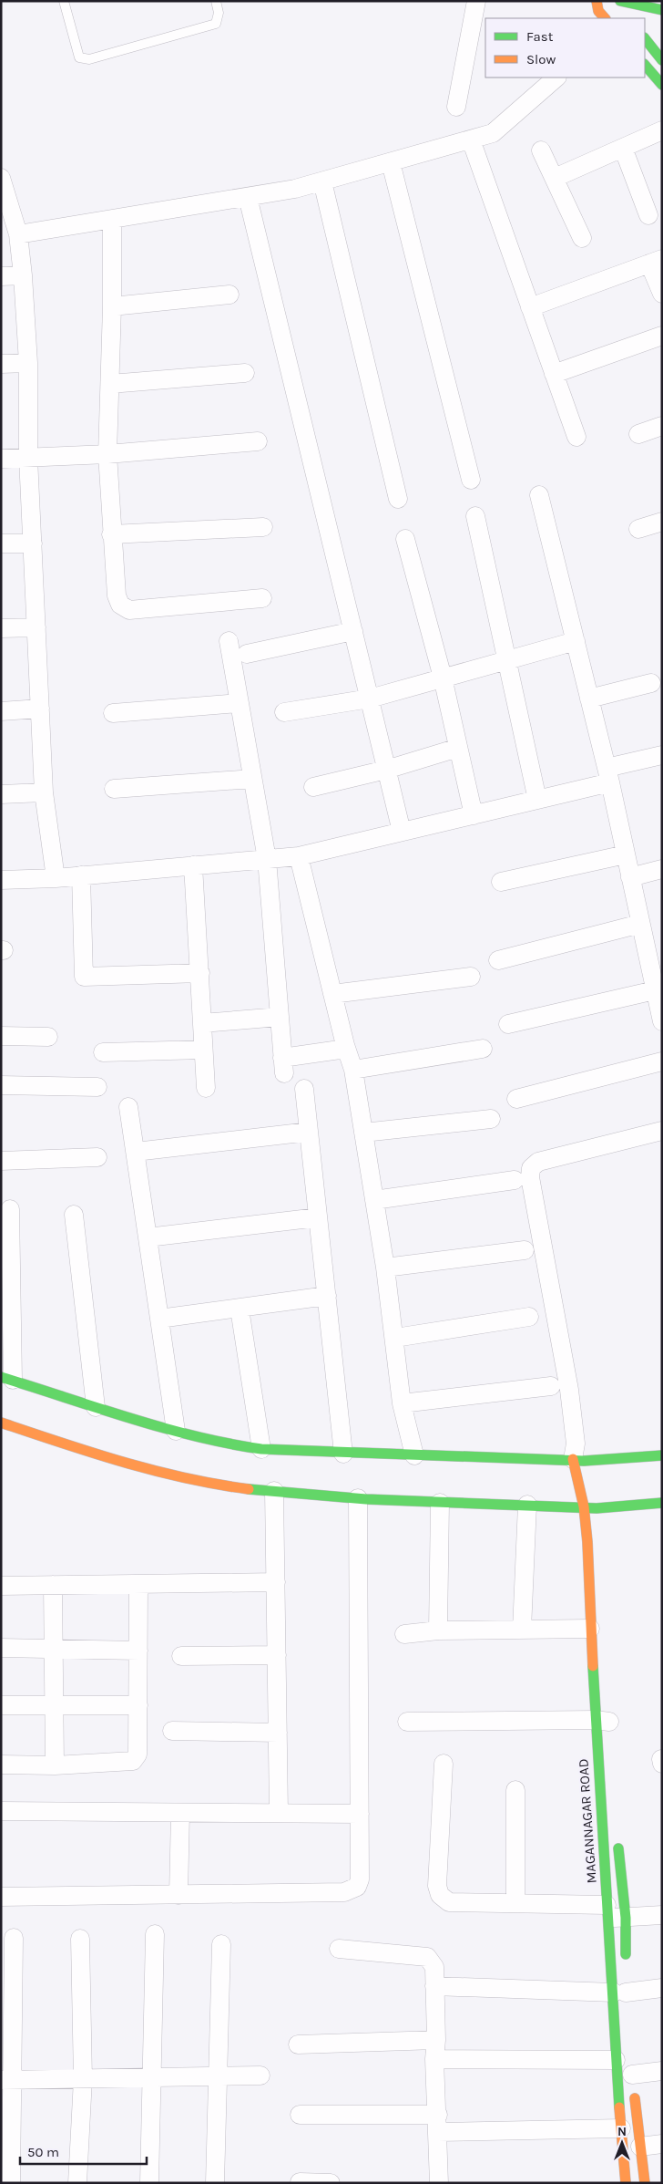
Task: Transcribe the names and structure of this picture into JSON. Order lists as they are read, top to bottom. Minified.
{"streets":{"main road":["MAGANNAGAR ROAD"]},"legend":["Fast","Slow"],"scale_bar":"50 m","north":"top"}
